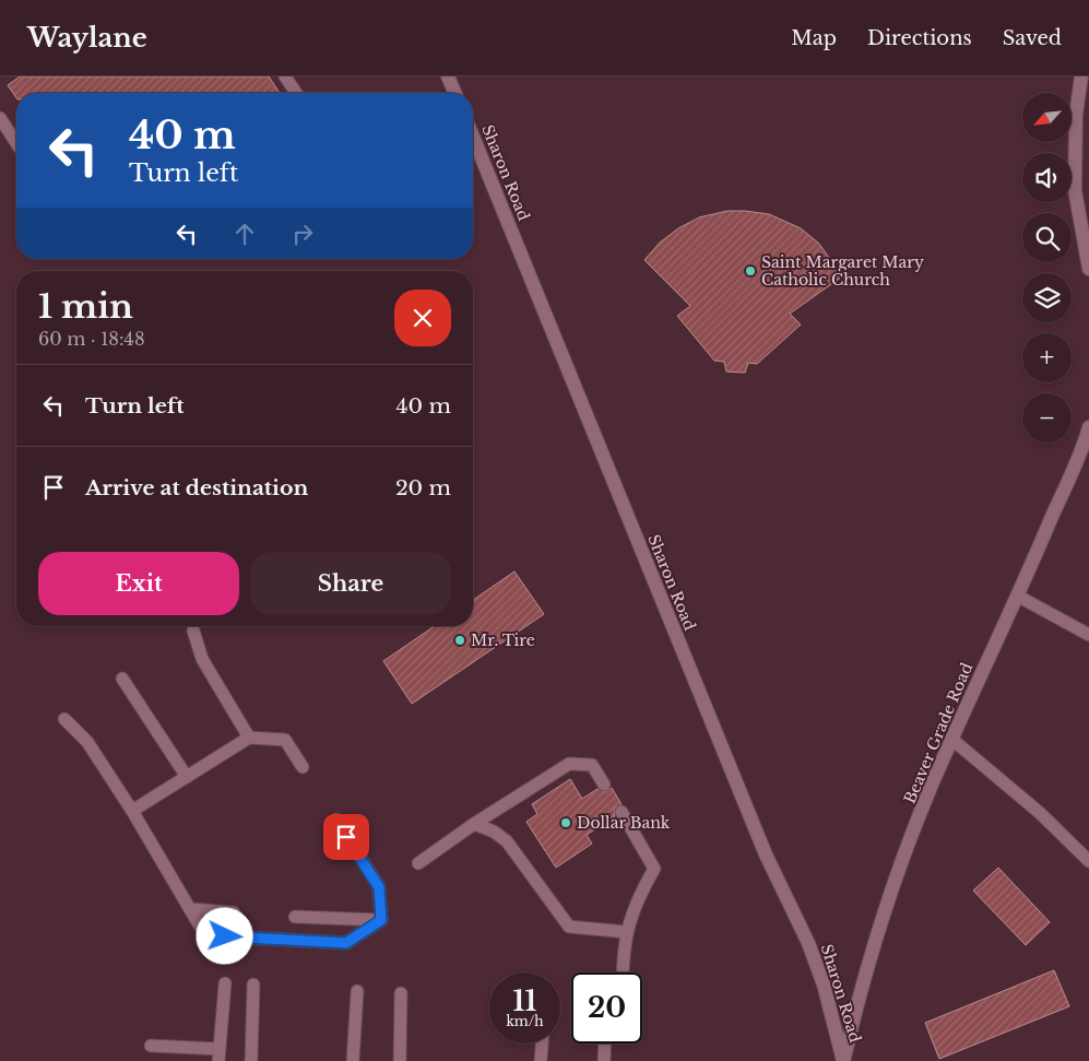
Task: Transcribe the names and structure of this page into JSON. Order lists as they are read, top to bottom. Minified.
{"streets":{"street":["Sharon Road","Beaver Grade Road"]},"crossings":[["Sharon Road","Beaver Grade Road"]],"places":["Saint Margaret Mary Catholic Church","Mr. Tire","Dollar Bank"],"north":"bottom left","page":{"header":"Waylane","nav":["Map","Directions","Saved"],"map_buttons":["+","−"],"turn":["40 m","Turn left"],"heading":["1 min","60 m · 18:48"],"list":[{"name":"Turn left","value":"40 m"},{"name":"Arrive at destination","value":"20 m"}],"buttons":["Exit","Share"],"speed":"11 km/h","limit":"20"}}
